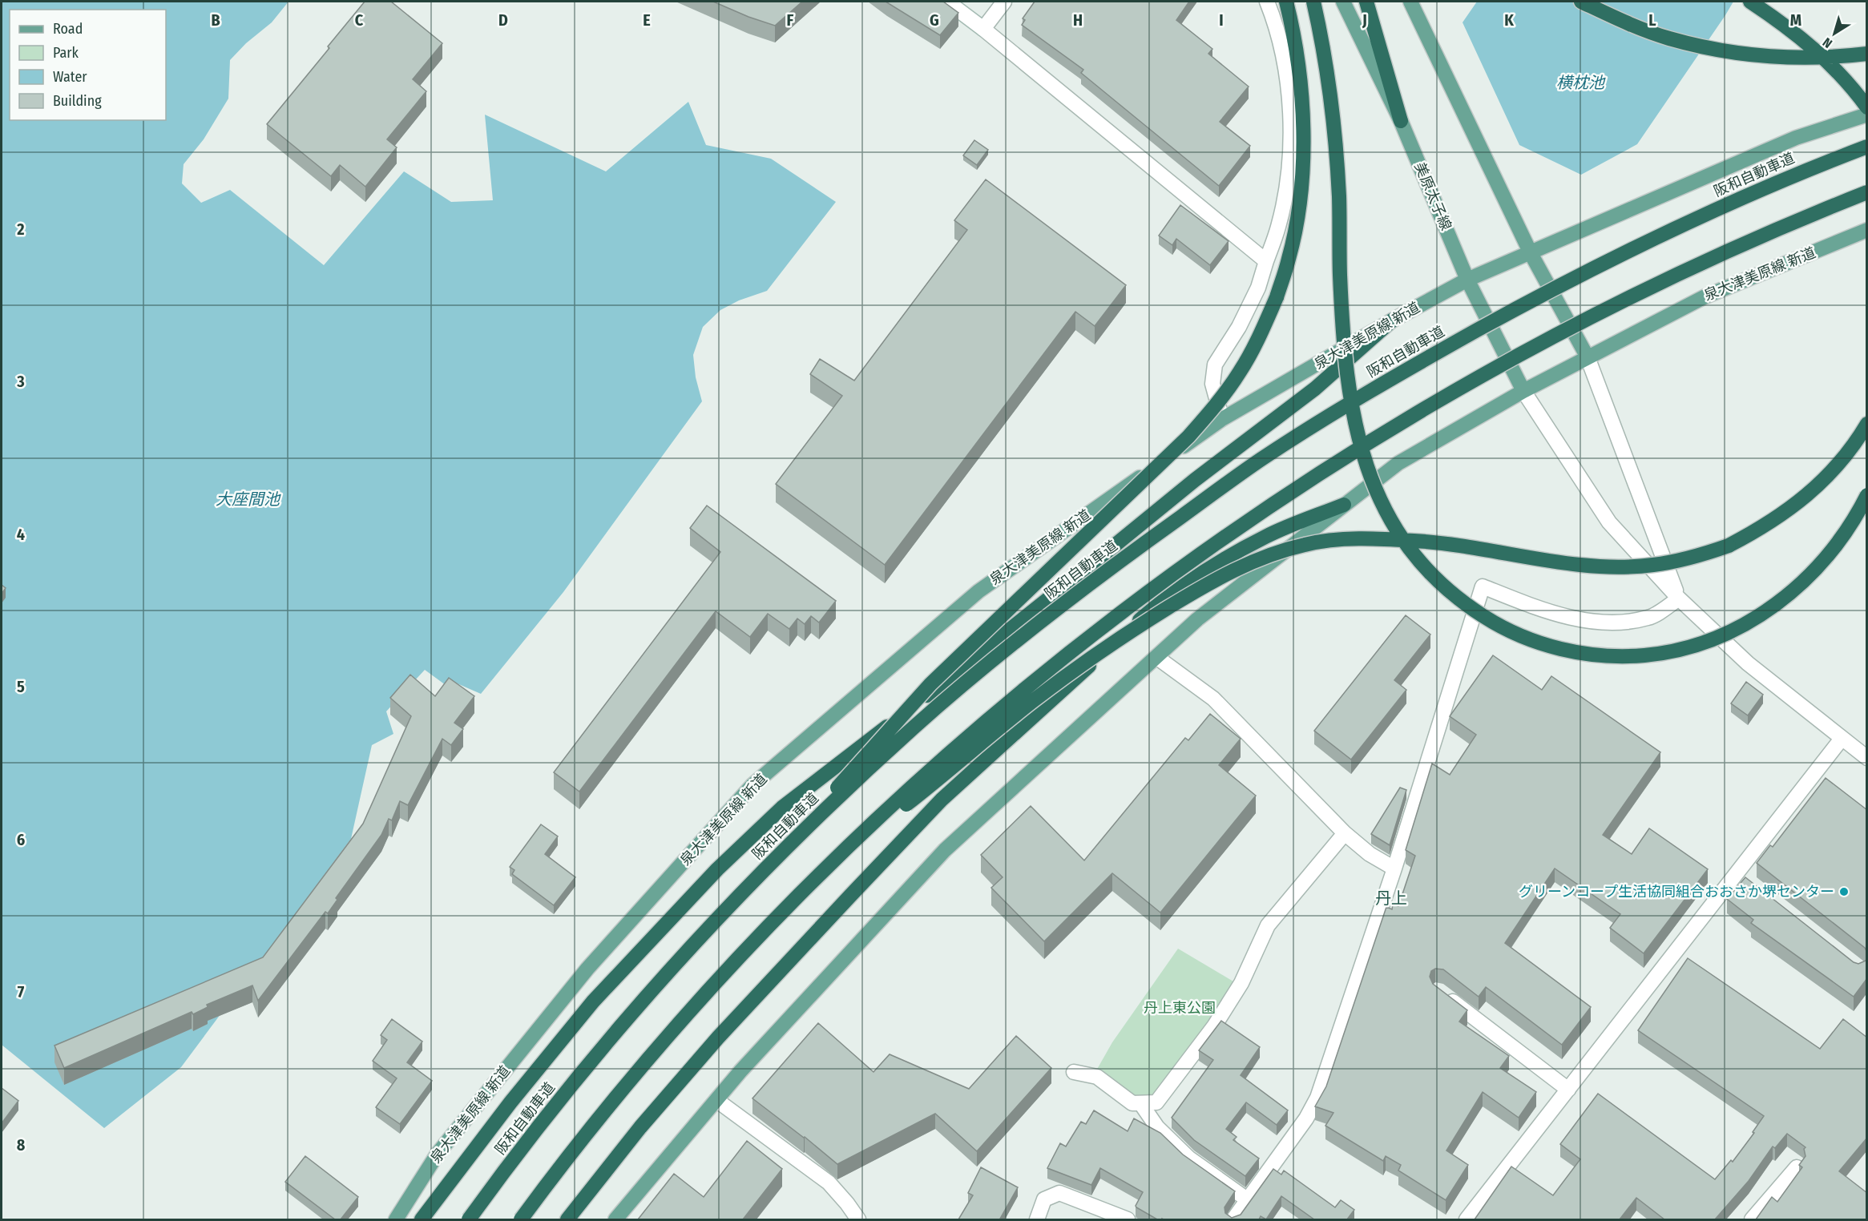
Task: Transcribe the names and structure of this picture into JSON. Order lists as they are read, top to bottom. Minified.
{"streets":{"highway":["阪和自動車道"],"main road":["美原太子線","泉大津美原線 新道"]},"crossings":[["美原太子線","泉大津美原線 新道"]],"districts":["丹上"],"water":["横枕池","大座間池"],"parks":["丹上東公園"],"places":["グリーンコープ生活協同組合おおさか堺センター"],"legend":["Road","Park","Water","Building"],"north":"bottom left","grid":{"columns":["B","C","D","E","F","G","H","I","J","K","L","M"],"rows":["2","3","4","5","6","7","8"]}}
